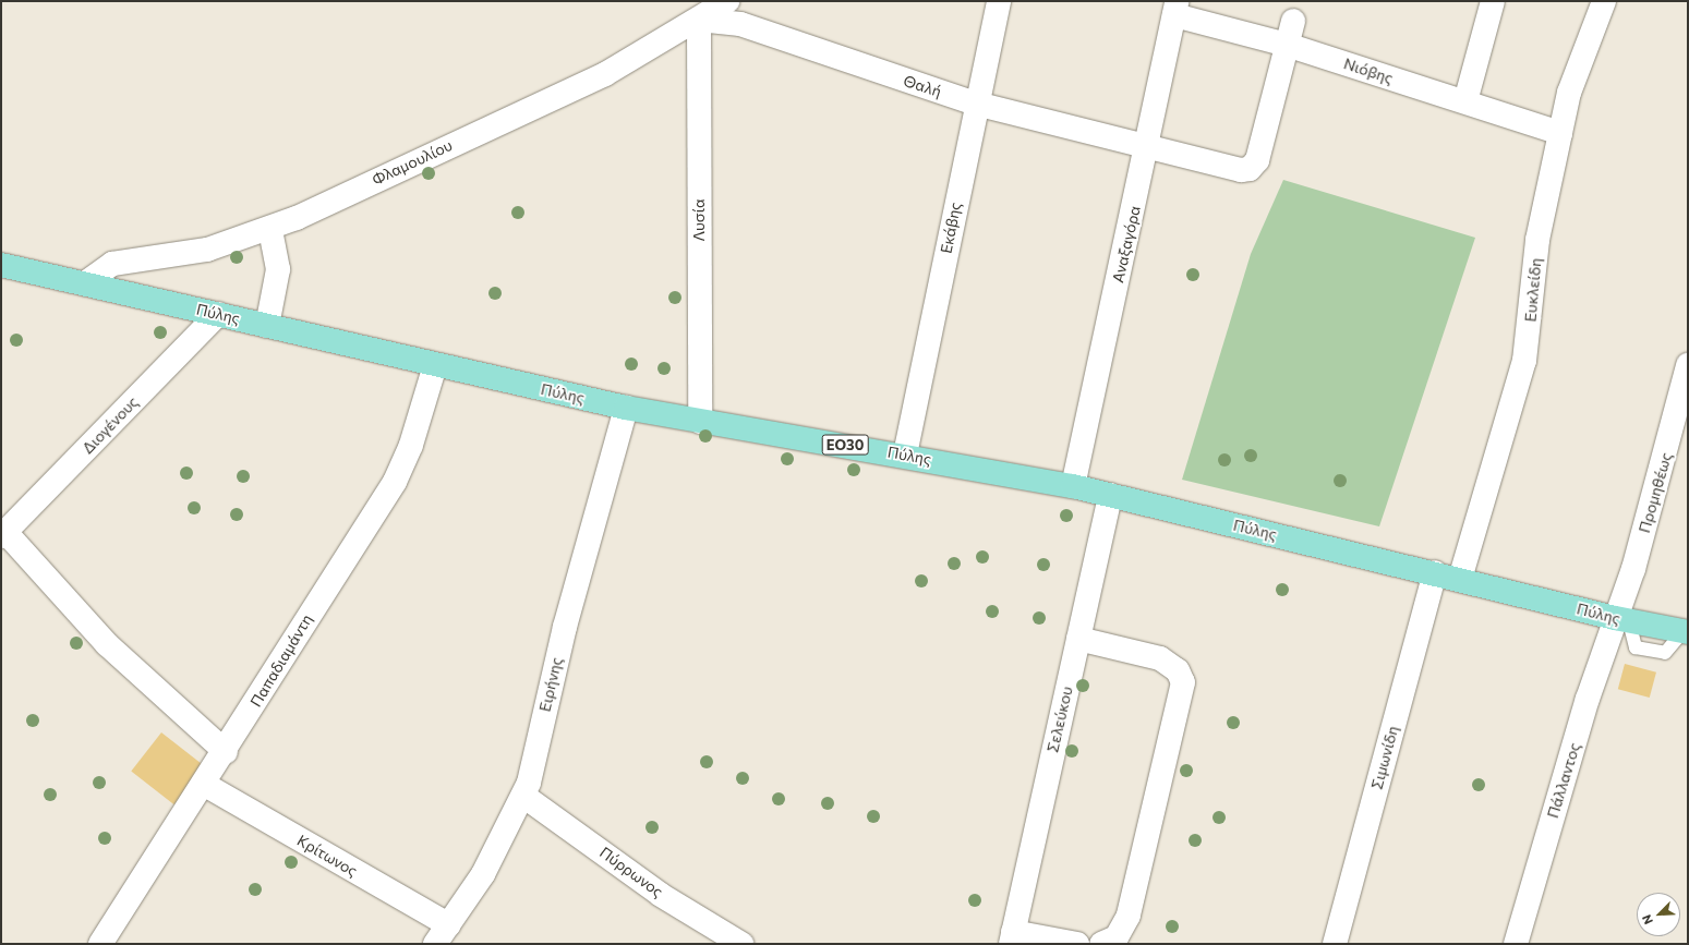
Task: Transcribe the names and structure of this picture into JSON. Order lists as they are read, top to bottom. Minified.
{"streets":{"main road":["Πύλης","ΕΟ30"],"street":["Νιόβης","Θαλή","Φλαμουλίου","Λυσία","Εκάβης","Αναξαγόρα","Ευκλείδη","Διογένους","Προμηθέως","Παπαδιαμάντη","Ειρήνης","Σελεύκου","Σιμωνίδη","Πάλλαντος","Κρίτωνος","Πύρρωνος"]},"crossings":[["Νιόβης","Θαλή"],["Νιόβης","Αναξαγόρα"],["Νιόβης","Ευκλείδη"],["Θαλή","Φλαμουλίου"],["Θαλή","Λυσία"],["Θαλή","Εκάβης"],["Θαλή","Αναξαγόρα"],["Φλαμουλίου","Λυσία"],["Φλαμουλίου","Πύλης"],["Λυσία","Πύλης"],["Εκάβης","Πύλης"],["Αναξαγόρα","Πύλης"],["Ευκλείδη","Πύλης"],["Πύλης","Διογένους"],["Πύλης","Προμηθέως"],["Πύλης","Παπαδιαμάντη"],["Πύλης","Ειρήνης"],["Πύλης","Σελεύκου"],["Πύλης","Σιμωνίδη"],["Πύλης","Πάλλαντος"],["Προμηθέως","Πάλλαντος"],["Παπαδιαμάντη","Κρίτωνος"],["Ειρήνης","Κρίτωνος"],["Ειρήνης","Πύρρωνος"]],"north":"bottom left"}
